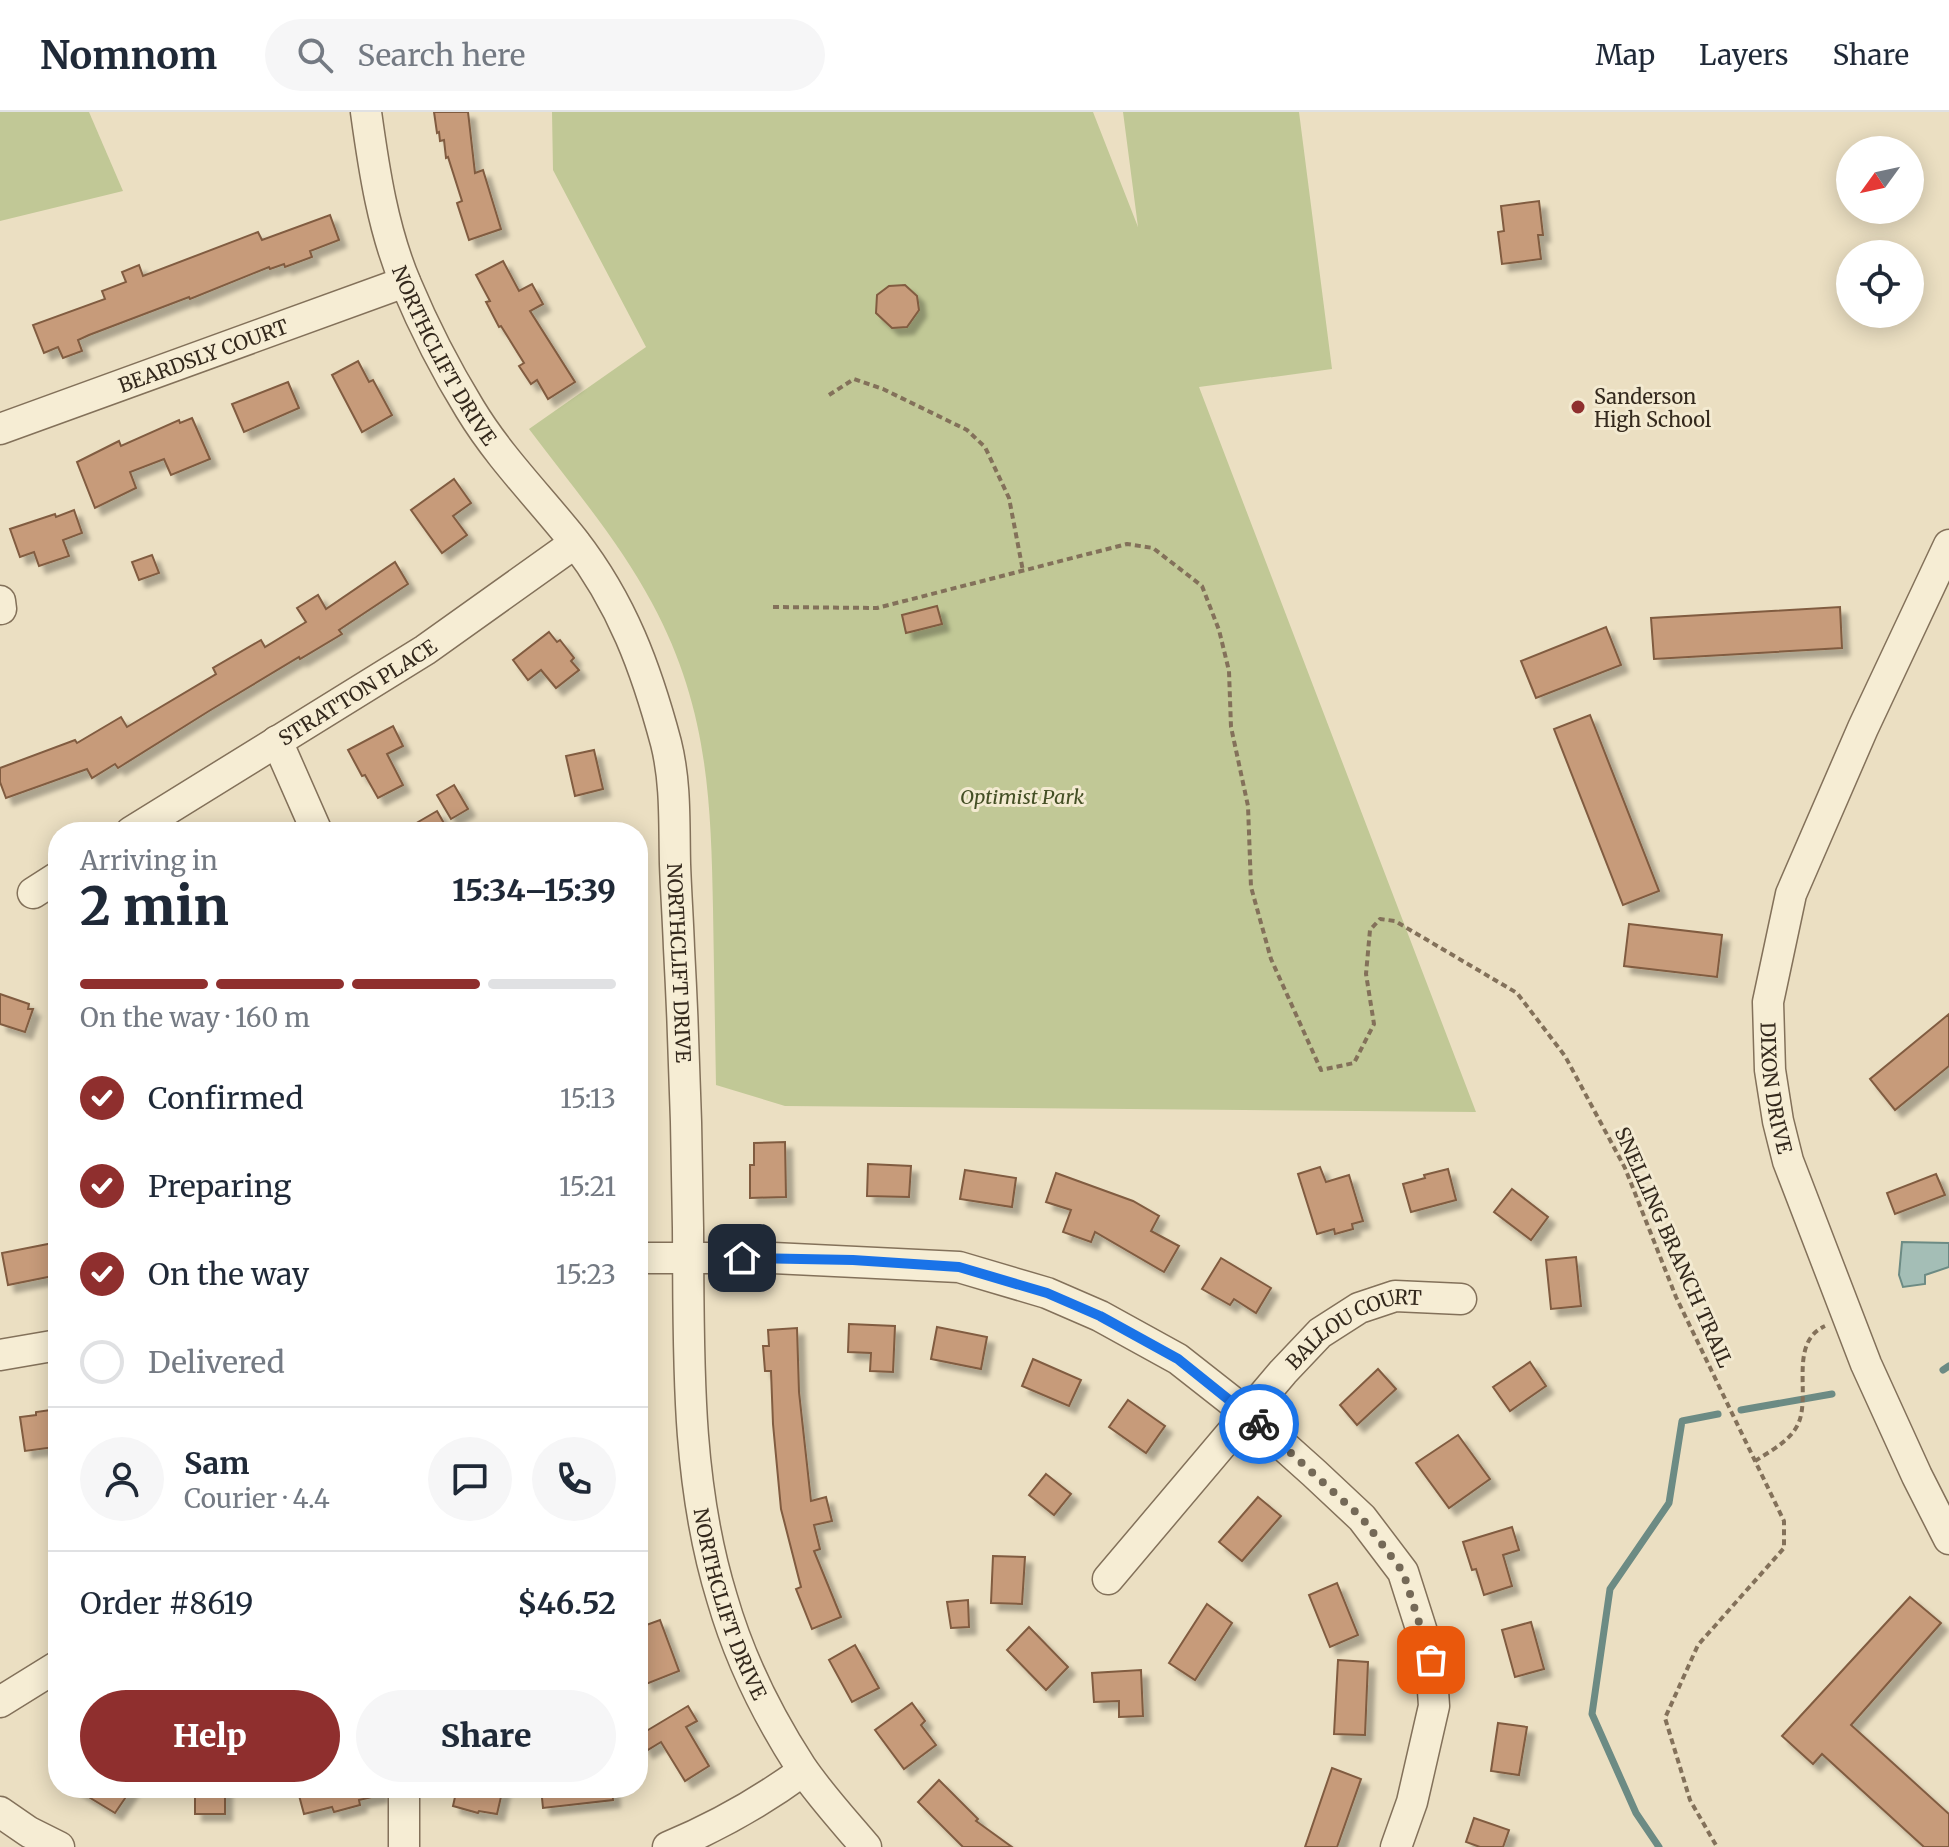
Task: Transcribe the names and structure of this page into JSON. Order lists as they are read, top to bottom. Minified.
{"streets":{"street":["NORTHCLIFT DRIVE","BEARDSLY COURT","STRATTON PLACE","DIXON DRIVE","BALLOU COURT"],"path":["SNELLING BRANCH TRAIL"]},"crossings":[["NORTHCLIFT DRIVE","BEARDSLY COURT"],["NORTHCLIFT DRIVE","STRATTON PLACE"]],"parks":["Optimist Park"],"places":["Sanderson High School"],"north":"bottom left","page":{"header":"Nomnom","search":"Search here","nav":["Map","Layers","Share"],"heading":["2 min","Arriving in","15:34–15:39"],"panel":["Sam","Courier · 4.4","Order #8619","$46.52"],"bar":"On the way · 160 m","list":[["Confirmed","15:13"],["Preparing","15:21"],["On the way","15:23"],"Delivered"],"buttons":["Help","Share"]}}
